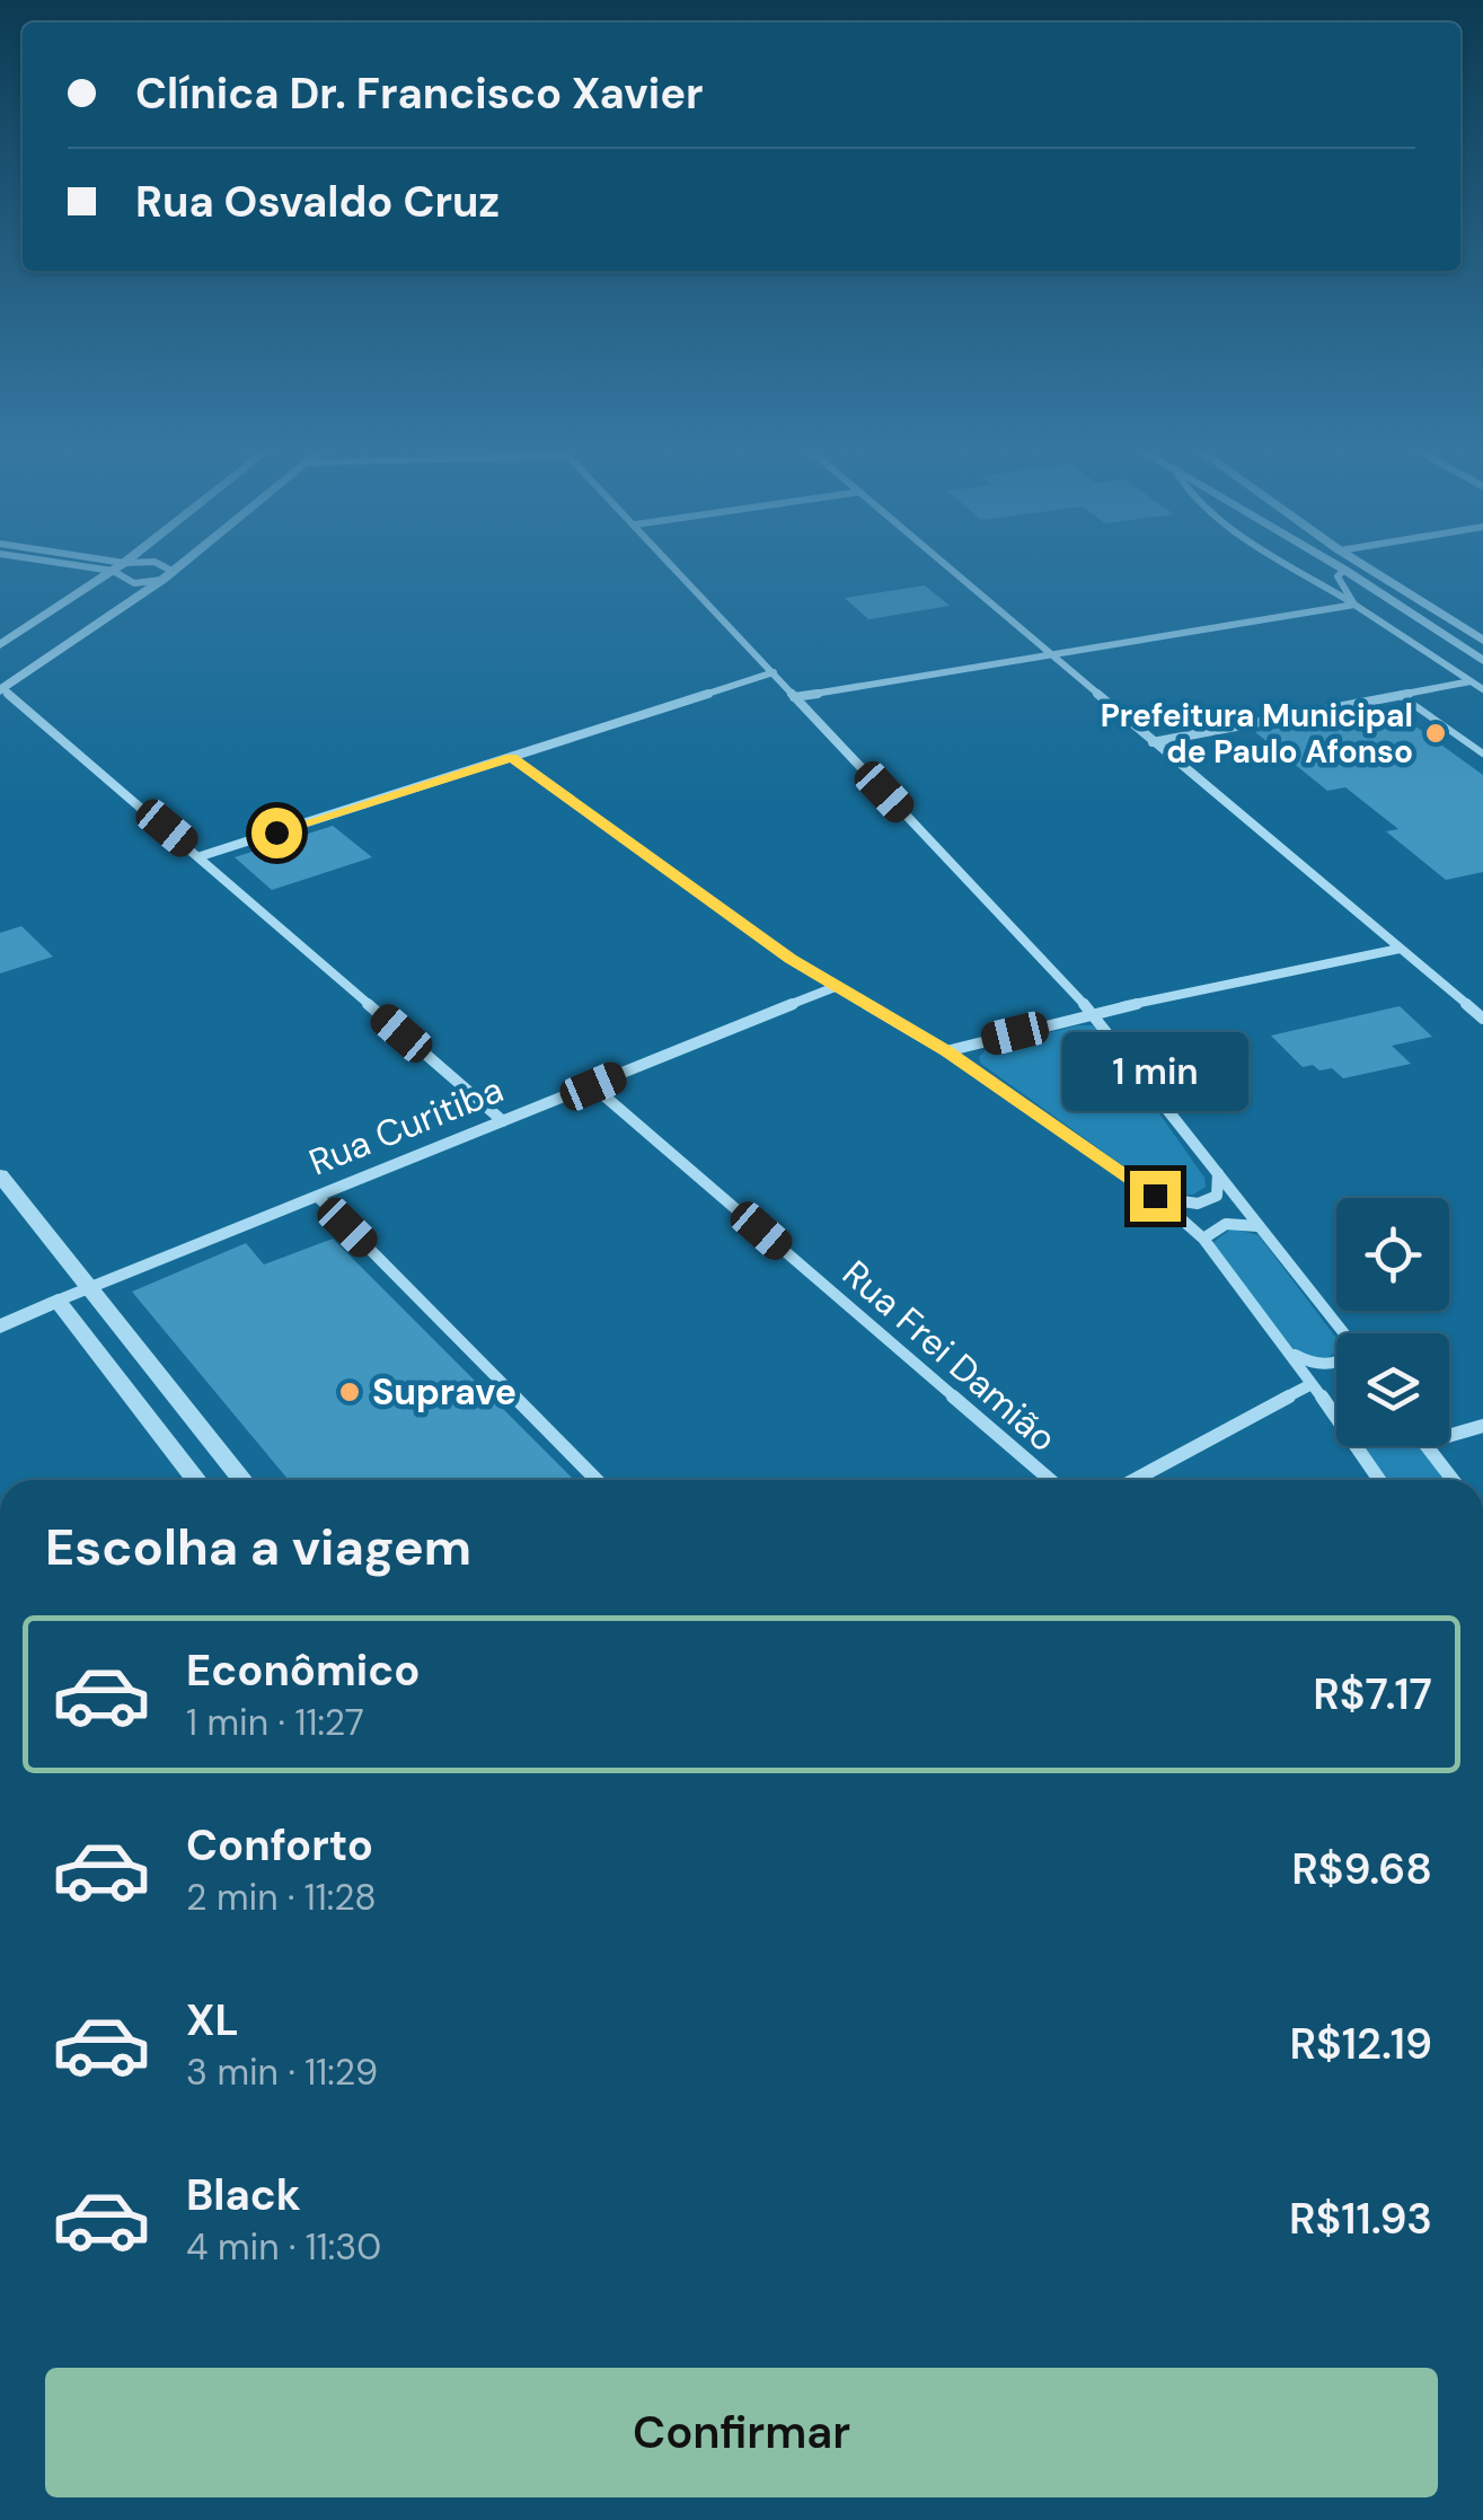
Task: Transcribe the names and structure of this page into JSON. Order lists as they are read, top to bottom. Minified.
{"streets":{"street":["Rua Curitiba","Rua Frei Damião"]},"crossings":[["Rua Curitiba","Rua Frei Damião"]],"places":["Prefeitura Municipal de Paulo Afonso","Suprave"],"page":{"banner":["Clínica Dr. Francisco Xavier","Rua Osvaldo Cruz"],"bubble":"1 min","heading":"Escolha a viagem","list":[{"name":"Econômico","note":"1 min · 11:27","value":"R$7.17"},{"name":"Conforto","note":"2 min · 11:28","value":"R$9.68"},{"name":"XL","note":"3 min · 11:29","value":"R$12.19"},{"name":"Black","note":"4 min · 11:30","value":"R$11.93"}],"buttons":"Confirmar"}}
